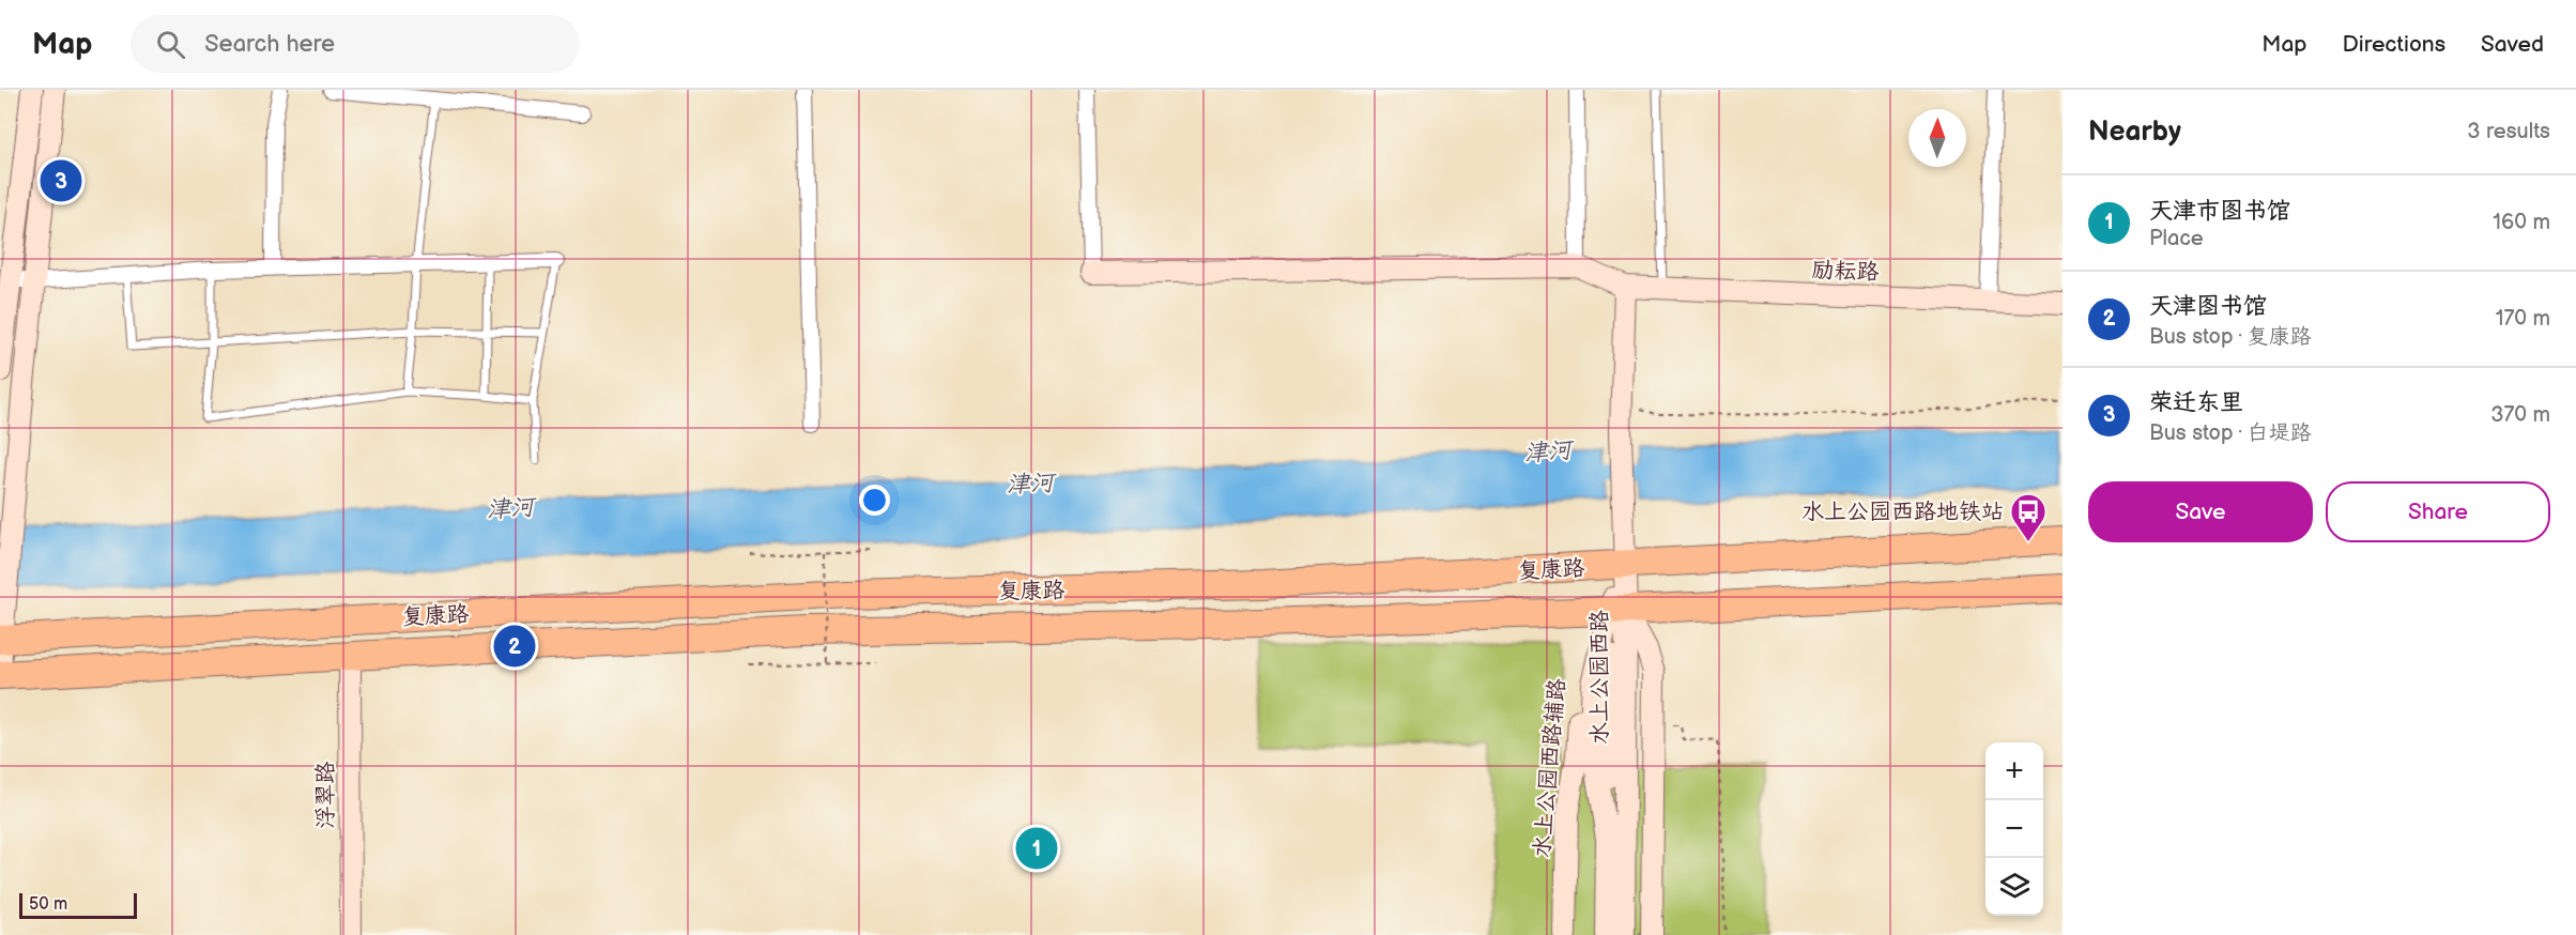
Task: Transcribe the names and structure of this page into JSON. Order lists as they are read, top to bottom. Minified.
{"streets":{"highway":["复康路"],"street":["励耘路","水上公园西路","水上公园西路辅路","浮翠路"]},"crossings":[["励耘路","水上公园西路"],["复康路","水上公园西路"],["复康路","水上公园西路辅路"],["复康路","浮翠路"],["水上公园西路","水上公园西路辅路"]],"water":["津河"],"places":{"bus stop":["水上公园西路地铁站"]},"scale_bar":"50 m","north":"top","page":{"header":"Map","search":"Search here","nav":["Map","Directions","Saved"],"heading":["Nearby","3 results"],"pins":["3","2","1"],"list":[{"mark":"1","name":"天津市图书馆","note":"Place","value":"160 m"},{"mark":"2","name":"天津图书馆","note":"Bus stop · 复康路","value":"170 m"},{"mark":"3","name":"荣迁东里","note":"Bus stop · 白堤路","value":"370 m"}],"buttons":["Save","Share"],"map_buttons":["+","−"],"scale":"50 m"}}
